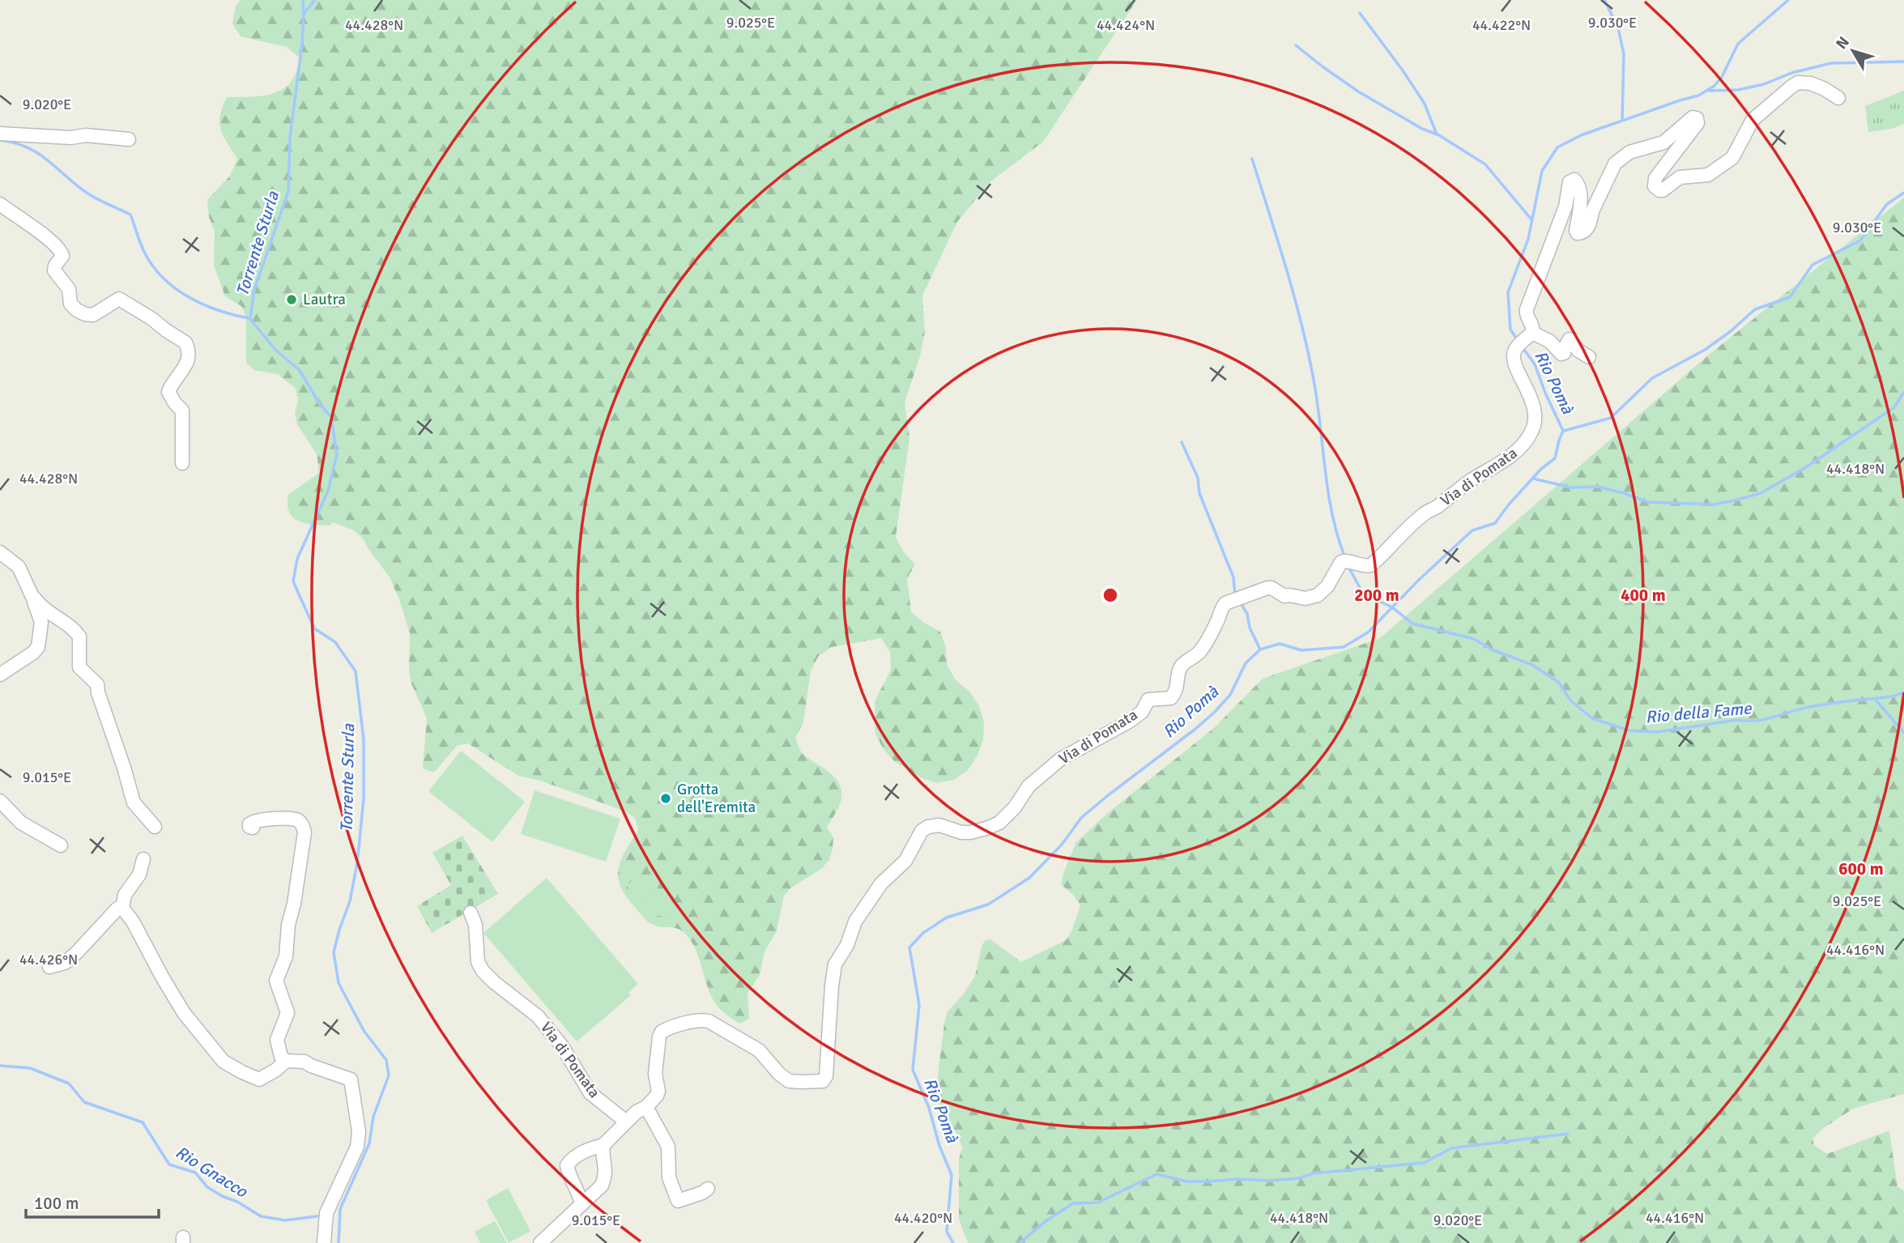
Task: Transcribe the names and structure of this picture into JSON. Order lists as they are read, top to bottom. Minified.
{"streets":{"street":["Via di Pomata"]},"water":["Torrente Sturla","Rio Pomà","Rio della Fame","Rio Gnacco"],"places":["Lautra","Grotta dell'Eremita"],"scale_bar":"100 m","north":"top left","coordinates":["9.025°E","9.030°E","44.428°N","44.424°N","44.422°N","9.020°E","44.418°N","9.015°E","44.416°N","44.426°N","44.420°N"],"rings":["200 m","400 m","600 m"]}
